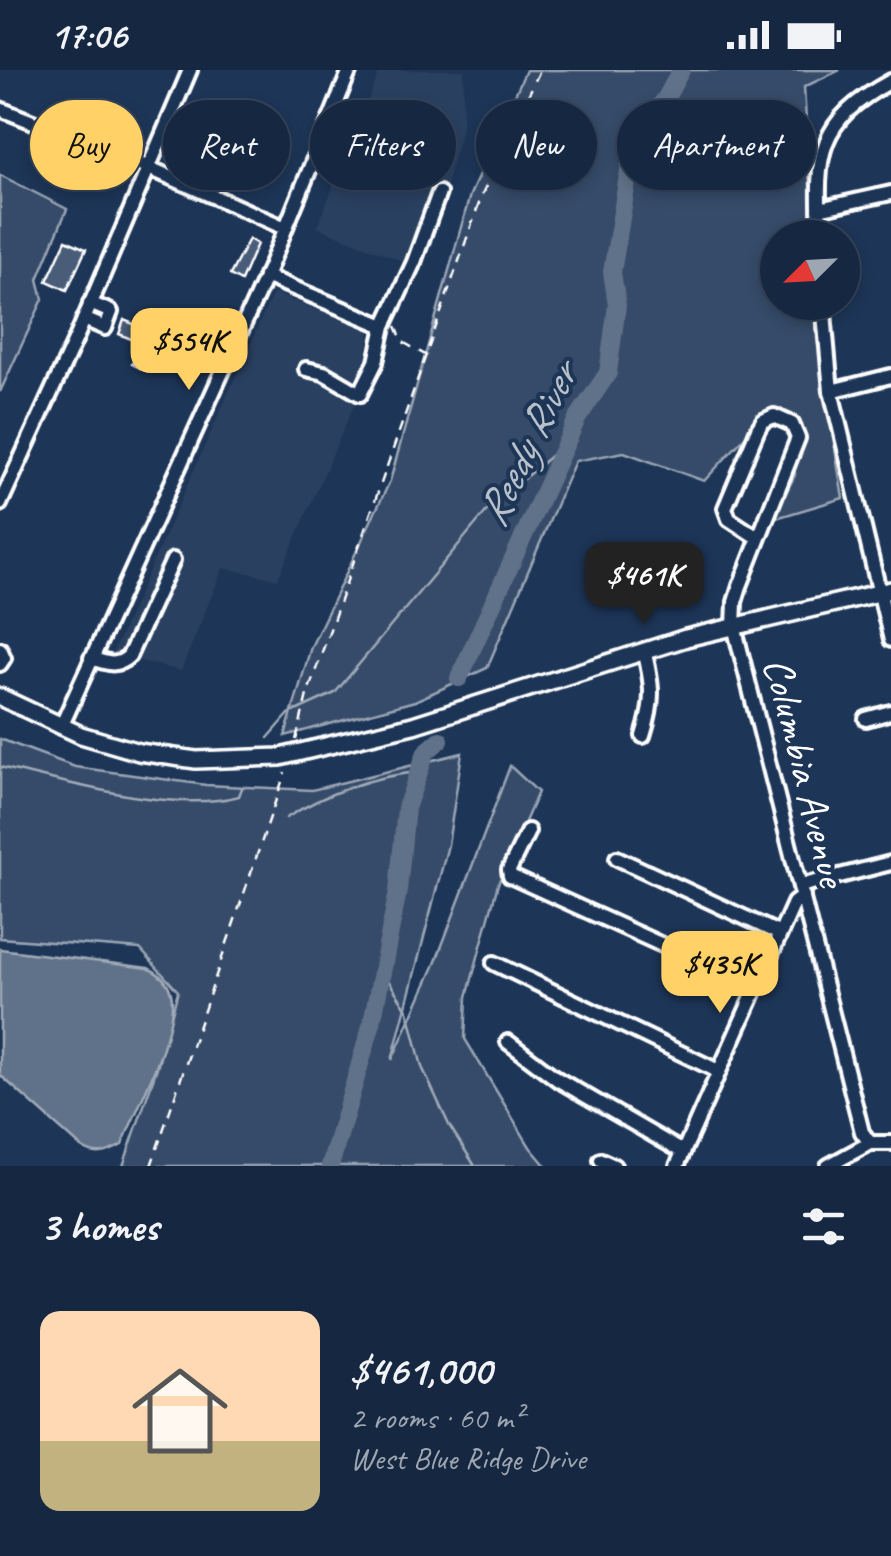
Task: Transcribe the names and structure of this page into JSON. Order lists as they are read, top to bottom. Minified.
{"streets":{"street":["Columbia Avenue"]},"water":["Reedy River"],"north":"bottom left","page":{"status":"17:06","chip":["Buy","Rent","Filters","New","Apartment"],"price":["$554K","$461K","$435K"],"heading":"3 homes","list":[{"name":"$461,000","note":"2 rooms · 60 m² · West Blue Ridge Drive"}]}}
